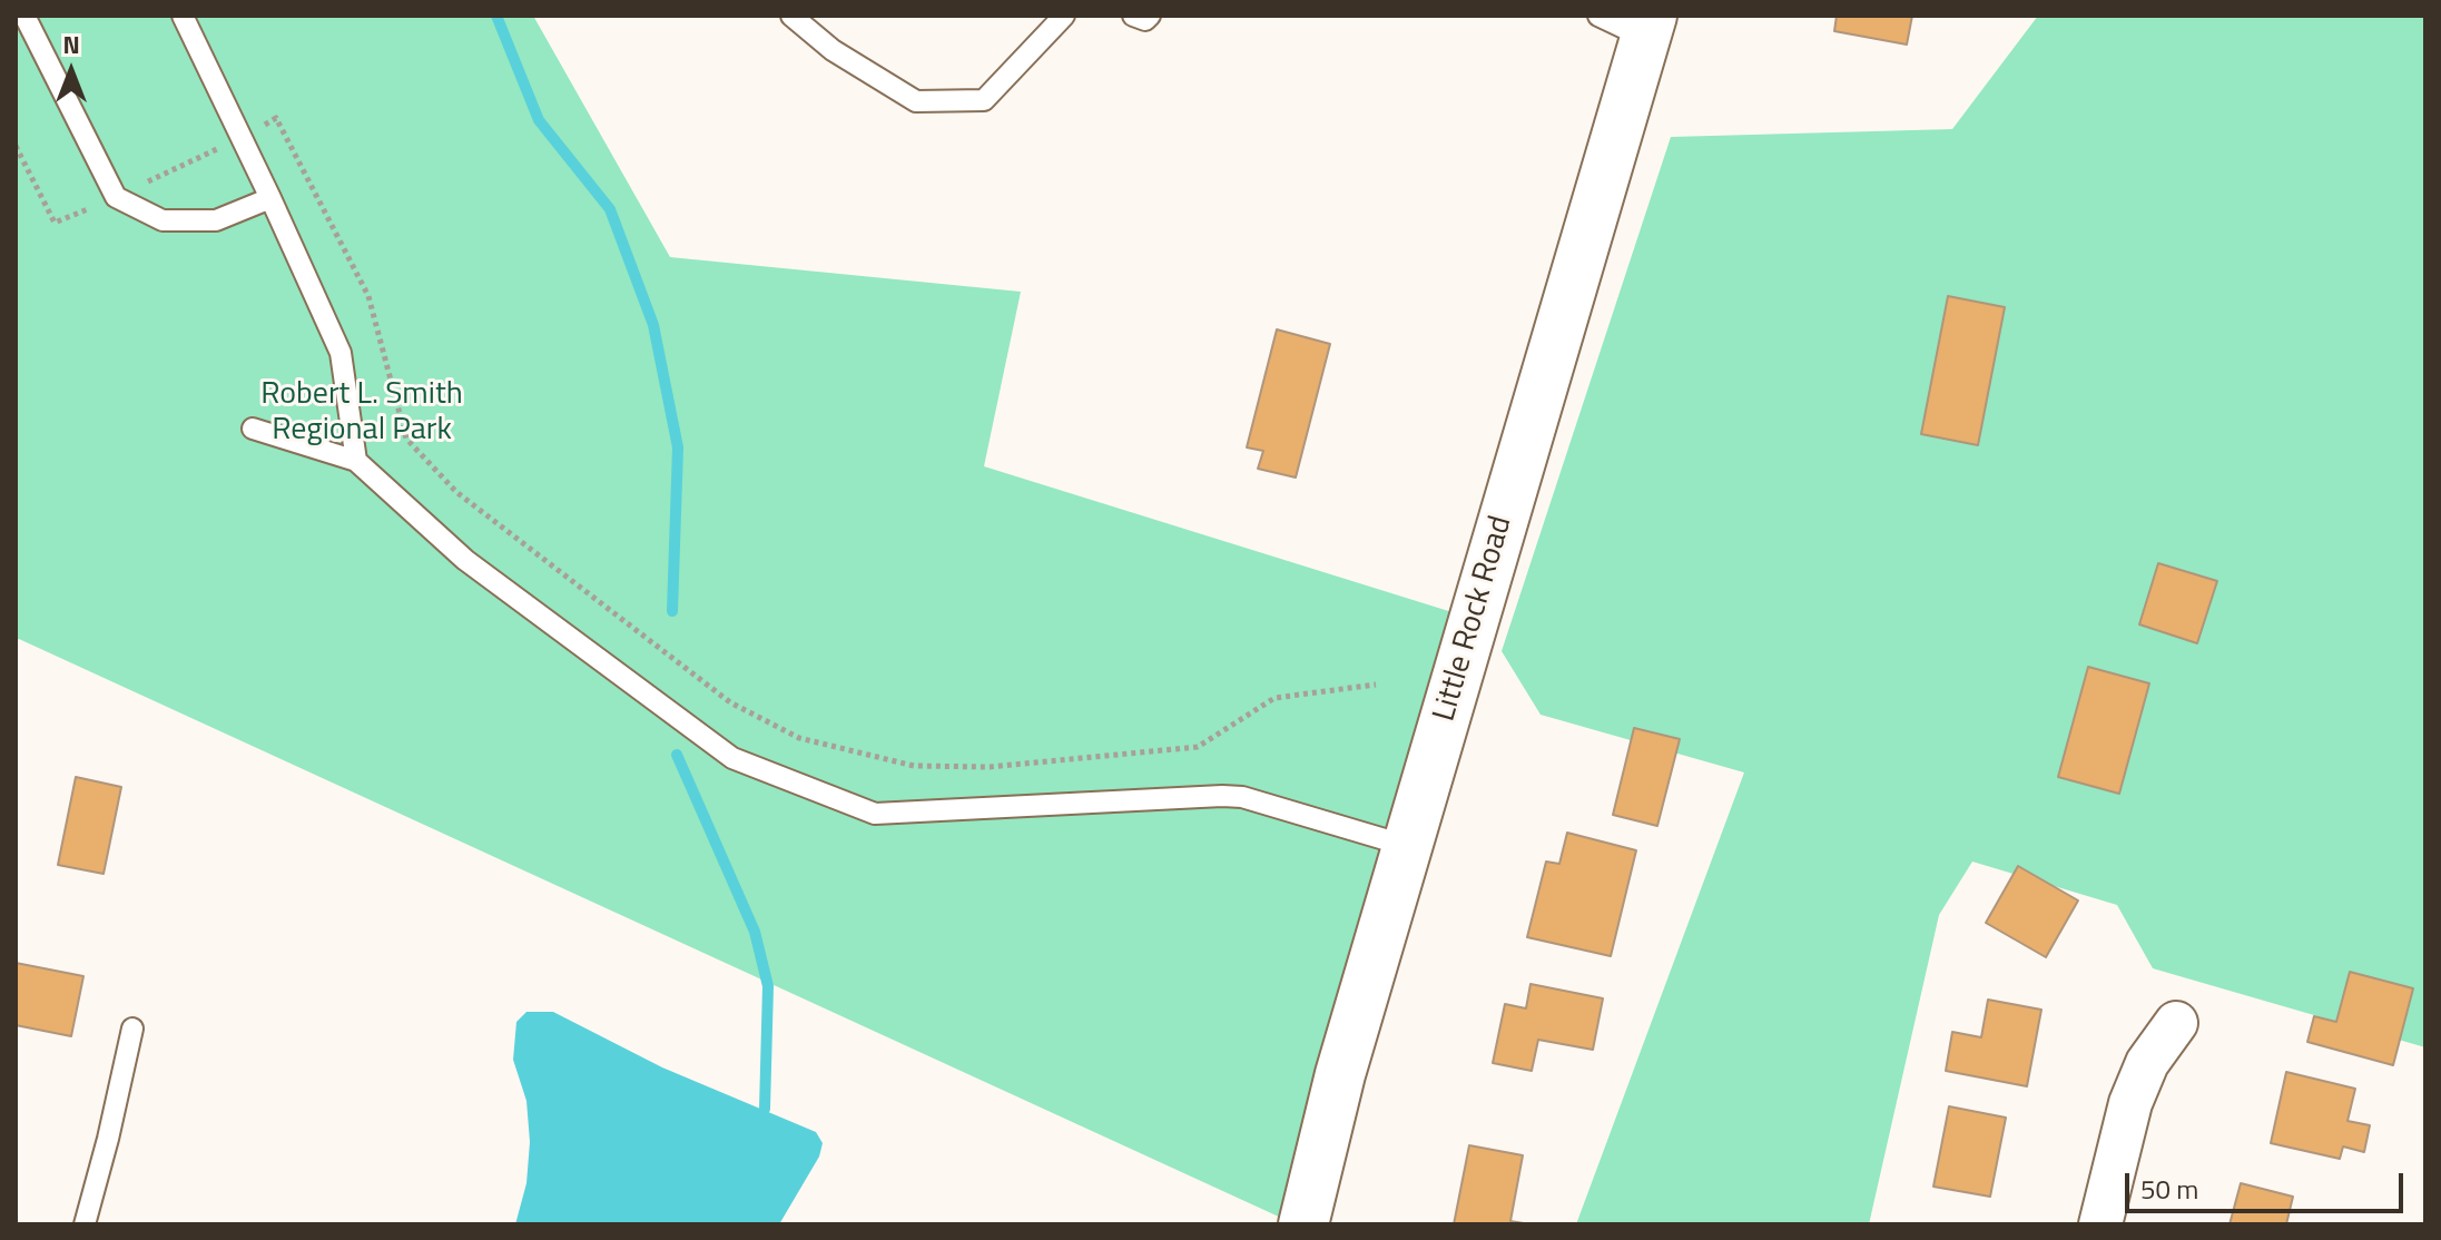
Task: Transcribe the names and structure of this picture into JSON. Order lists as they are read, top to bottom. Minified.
{"streets":{"main road":["Little Rock Road"]},"parks":["Robert L. Smith Regional Park"],"scale_bar":"50 m","north":"top"}
